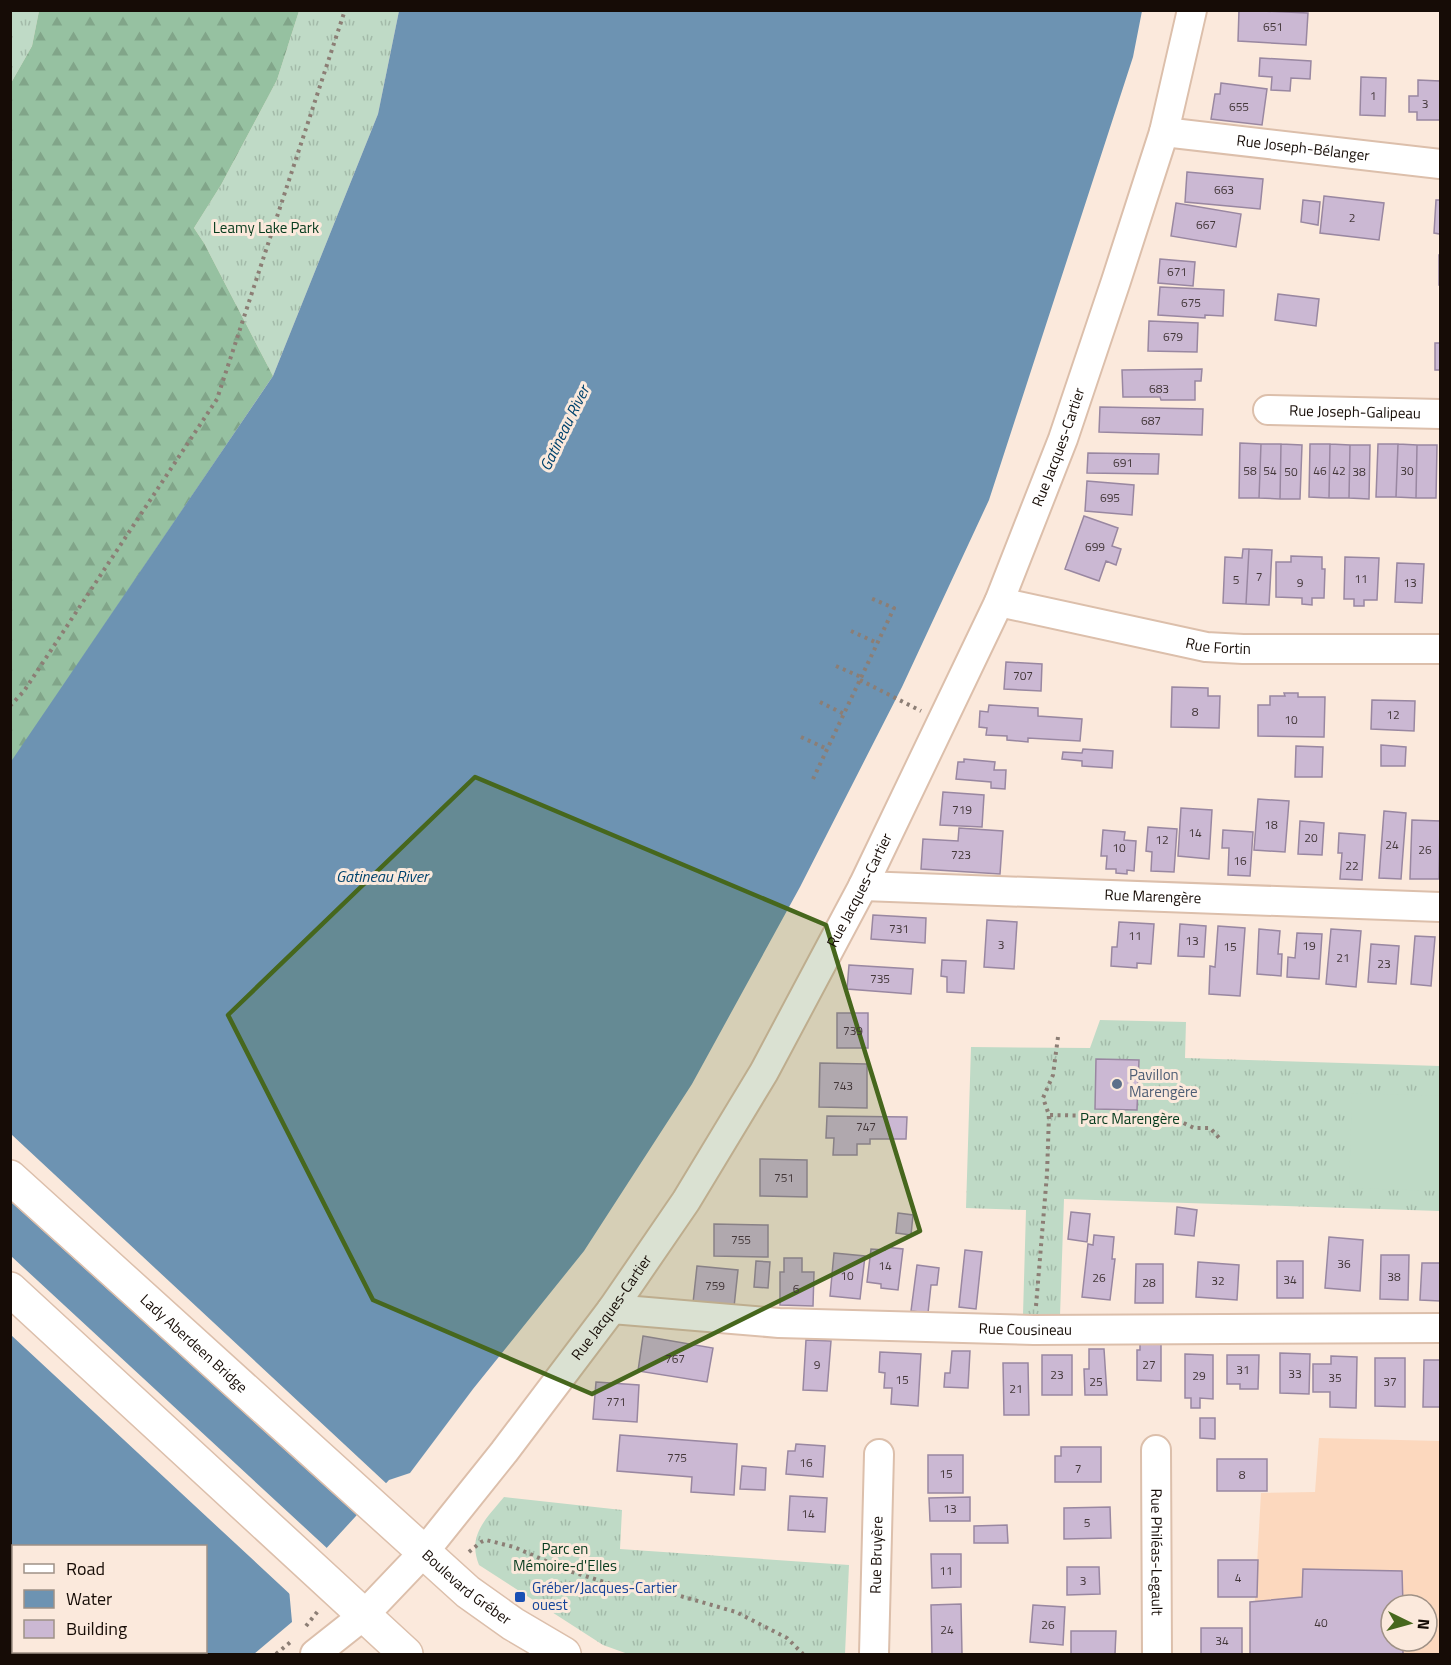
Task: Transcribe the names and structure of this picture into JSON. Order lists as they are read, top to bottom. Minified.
{"streets":{"main road":["Lady Aberdeen Bridge","Boulevard Gréber"],"street":["Rue Joseph-Bélanger","Rue Joseph-Galipeau","Rue Jacques-Cartier","Rue Fortin","Rue Marengère","Rue Cousineau","Rue Philéas-Legault","Rue Bruyère"]},"crossings":[["Rue Joseph-Bélanger","Rue Jacques-Cartier"],["Rue Jacques-Cartier","Rue Fortin"],["Rue Jacques-Cartier","Rue Marengère"],["Rue Jacques-Cartier","Rue Cousineau"],["Rue Jacques-Cartier","Boulevard Gréber"],["Lady Aberdeen Bridge","Boulevard Gréber"]],"water":["Gatineau River"],"parks":["Leamy Lake Park","Parc Marengère","Parc en Mémoire-d'Elles"],"places":{"other":["Pavillon Marengère"],"transit":["Gréber/Jacques-Cartier ouest"]},"house_numbers":["651","1","3","655","663","2","667","671","675","679","683","687","691","58","54","46","42","30","50","38","695","699","7","11","5","9","13","707","8","12","10","719","18","14","20","12","24","10","26","723","16","22","731","11","13","3","19","15","21","23","735","739","743","747","751","755","36","14","10","38","26","34","32","28","759","6","767","9","27","31","33","23","29","35","15","25","37","21","771","775","16","7","15","8","13","14","5","11","4","3","40","26","24","34"],"legend":["Road","Water","Building"],"north":"right"}
